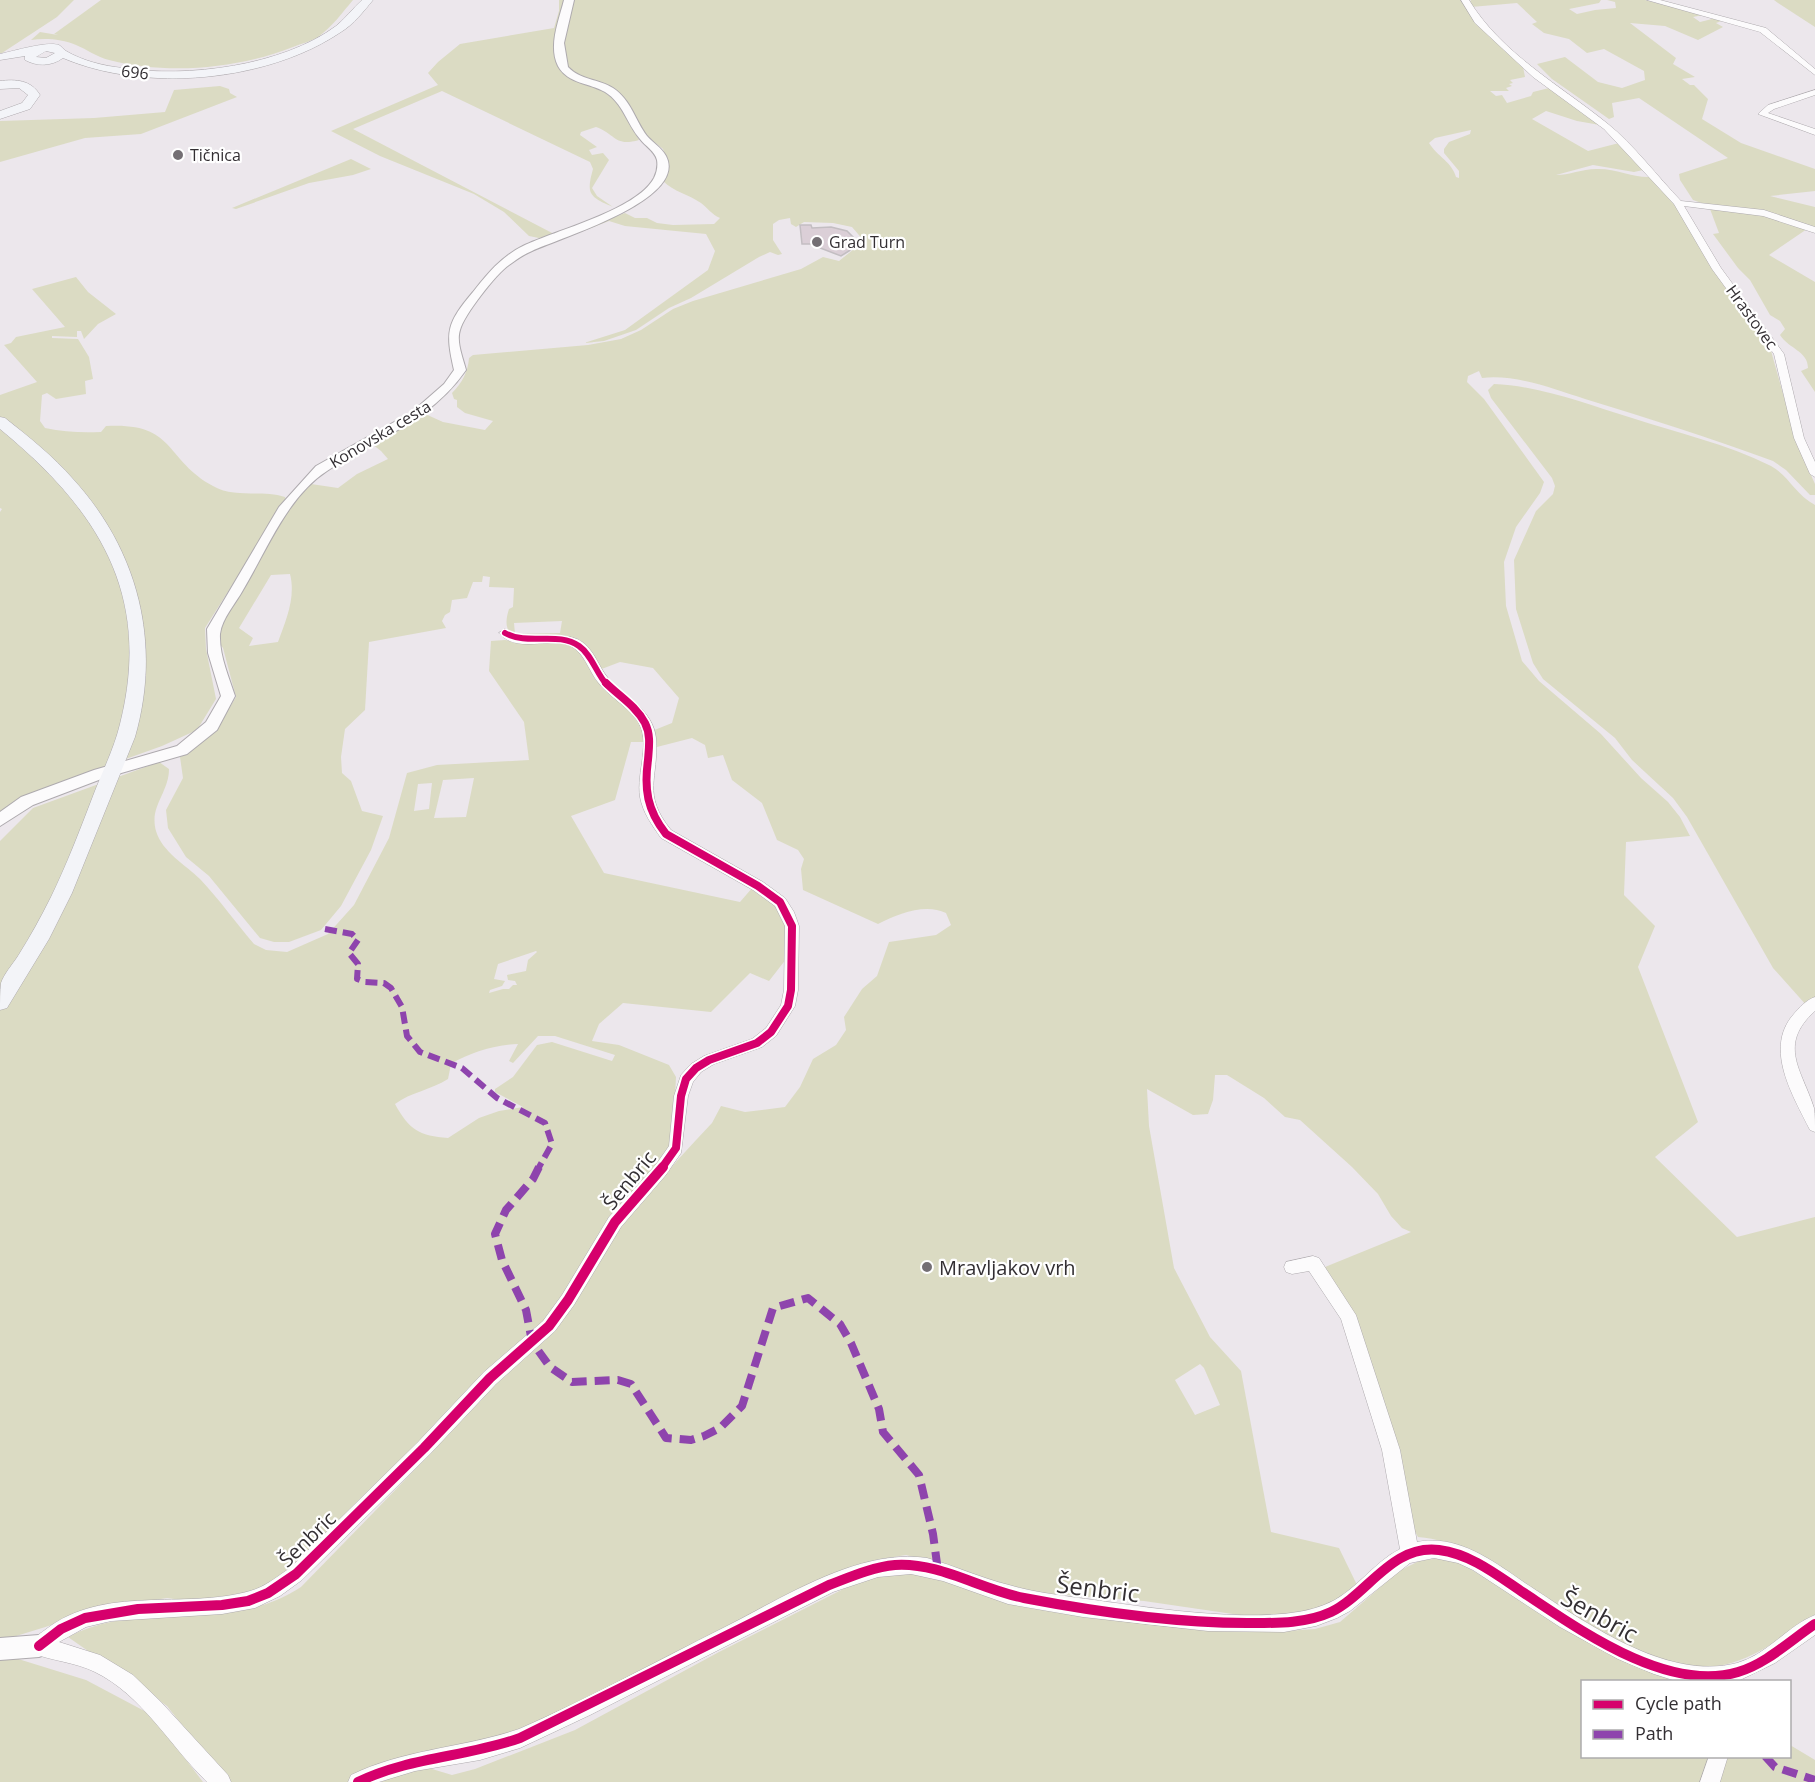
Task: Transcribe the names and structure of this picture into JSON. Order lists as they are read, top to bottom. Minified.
{"streets":{"main road":["696"],"street":["Hrastovec","Konovska cesta","Šenbric"]},"places":["Tičnica","Grad Turn","Mravljakov vrh"],"legend":["Cycle path","Path"]}
